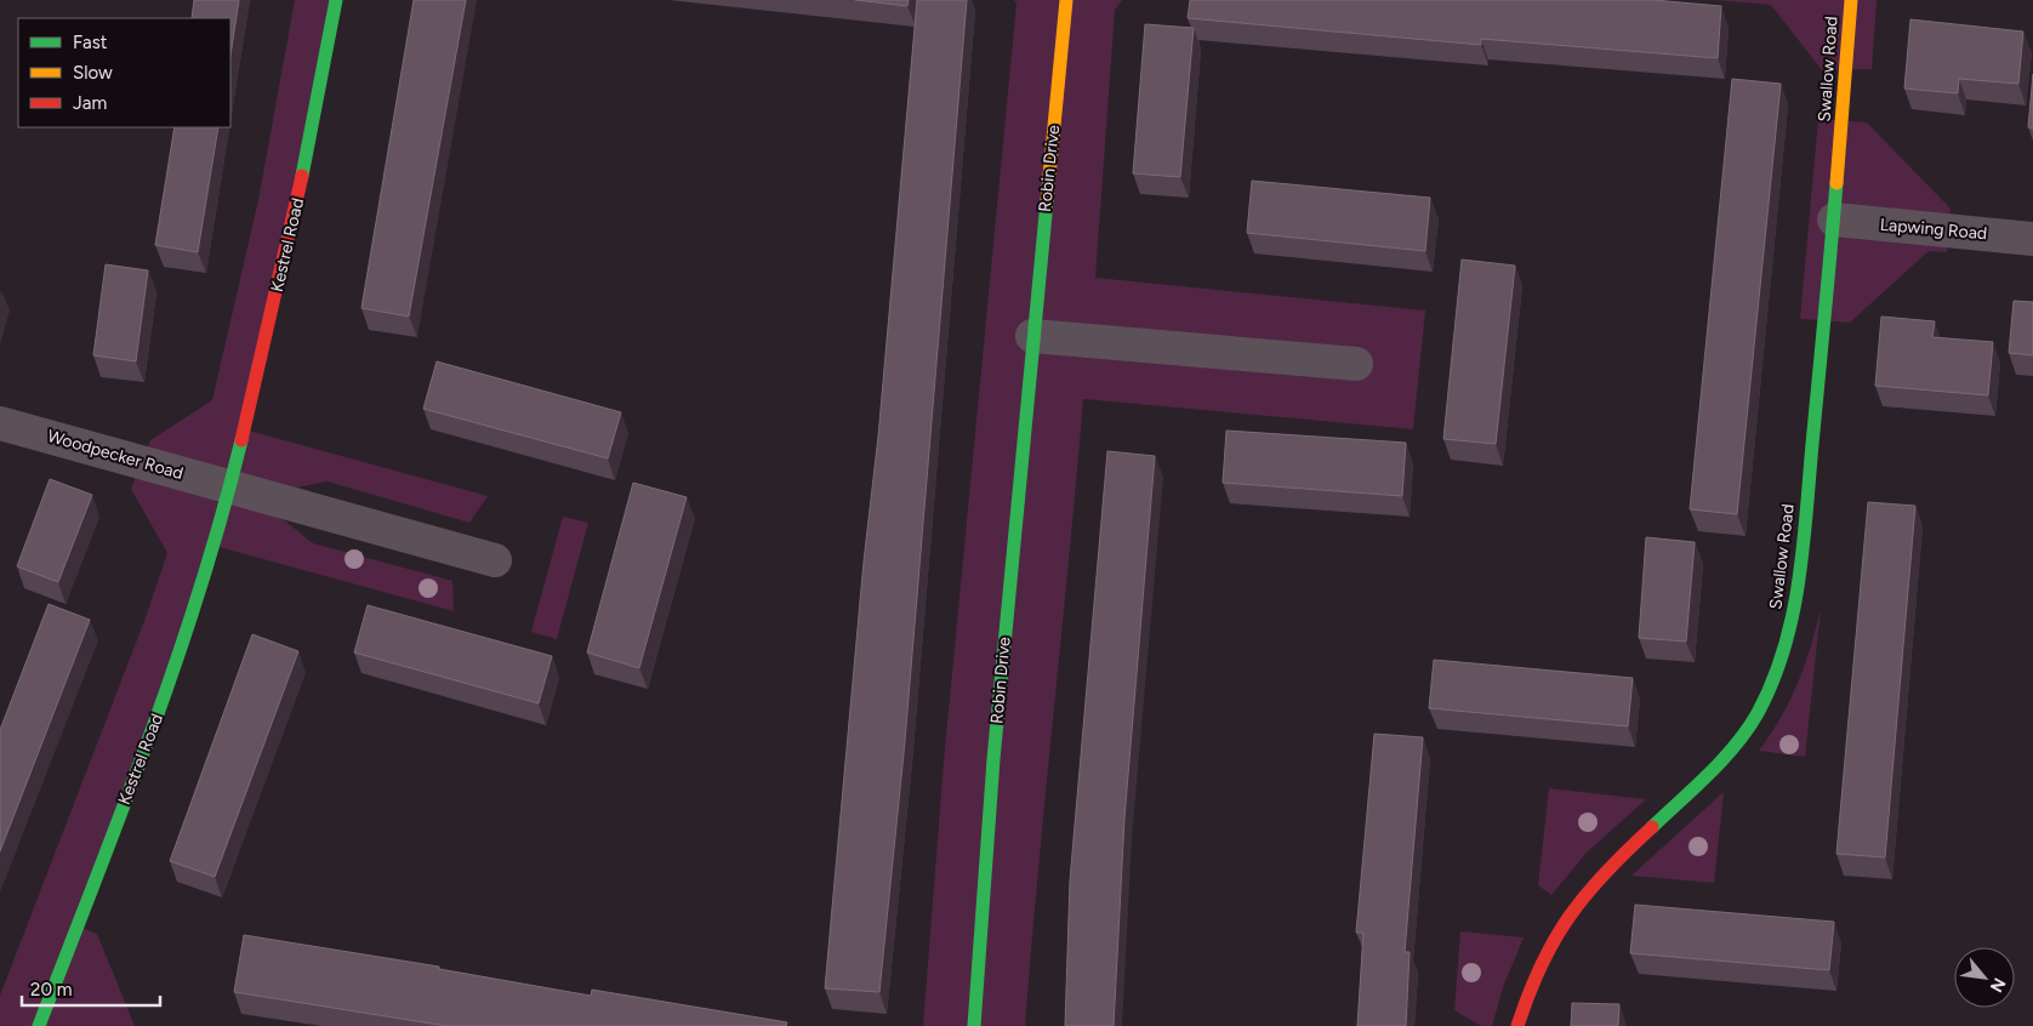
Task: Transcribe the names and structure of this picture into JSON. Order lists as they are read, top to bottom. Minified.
{"streets":{"street":["Swallow Road","Robin Drive","Lapwing Road","Kestrel Road","Woodpecker Road"]},"crossings":[["Swallow Road","Lapwing Road"],["Kestrel Road","Woodpecker Road"]],"legend":["Fast","Slow","Jam"],"scale_bar":"20 m","north":"bottom right"}
